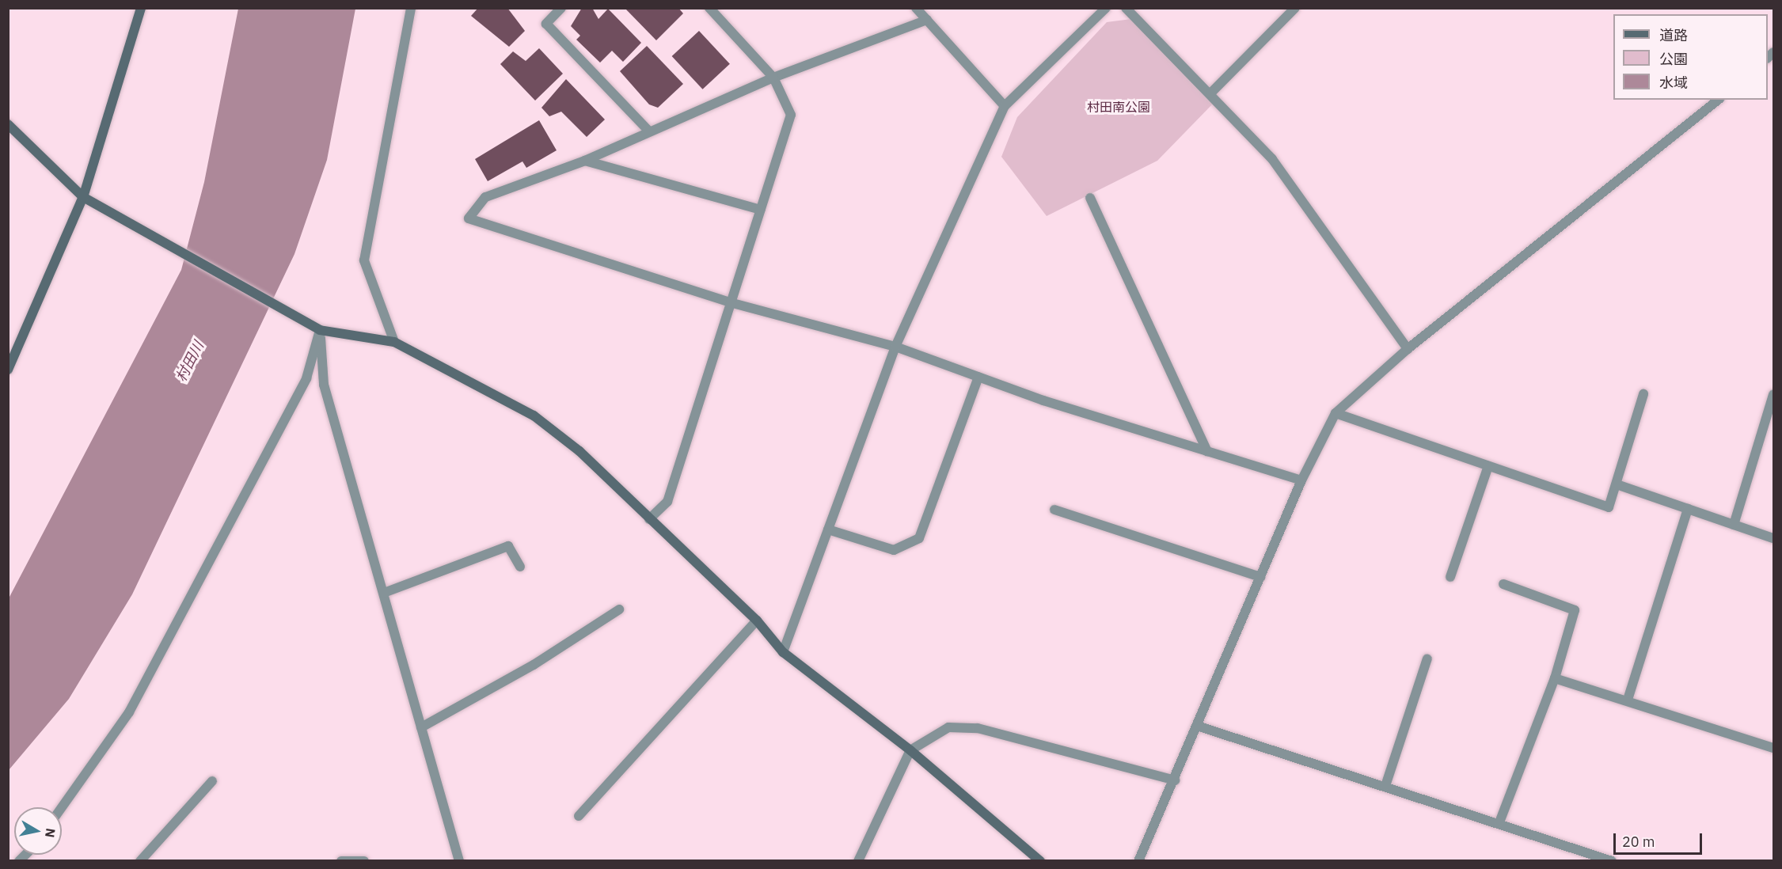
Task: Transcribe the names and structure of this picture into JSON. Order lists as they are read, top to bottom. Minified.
{"water":["村田川"],"parks":["村田南公園"],"legend":["道路","公園","水域"],"scale_bar":"20 m","north":"right"}
